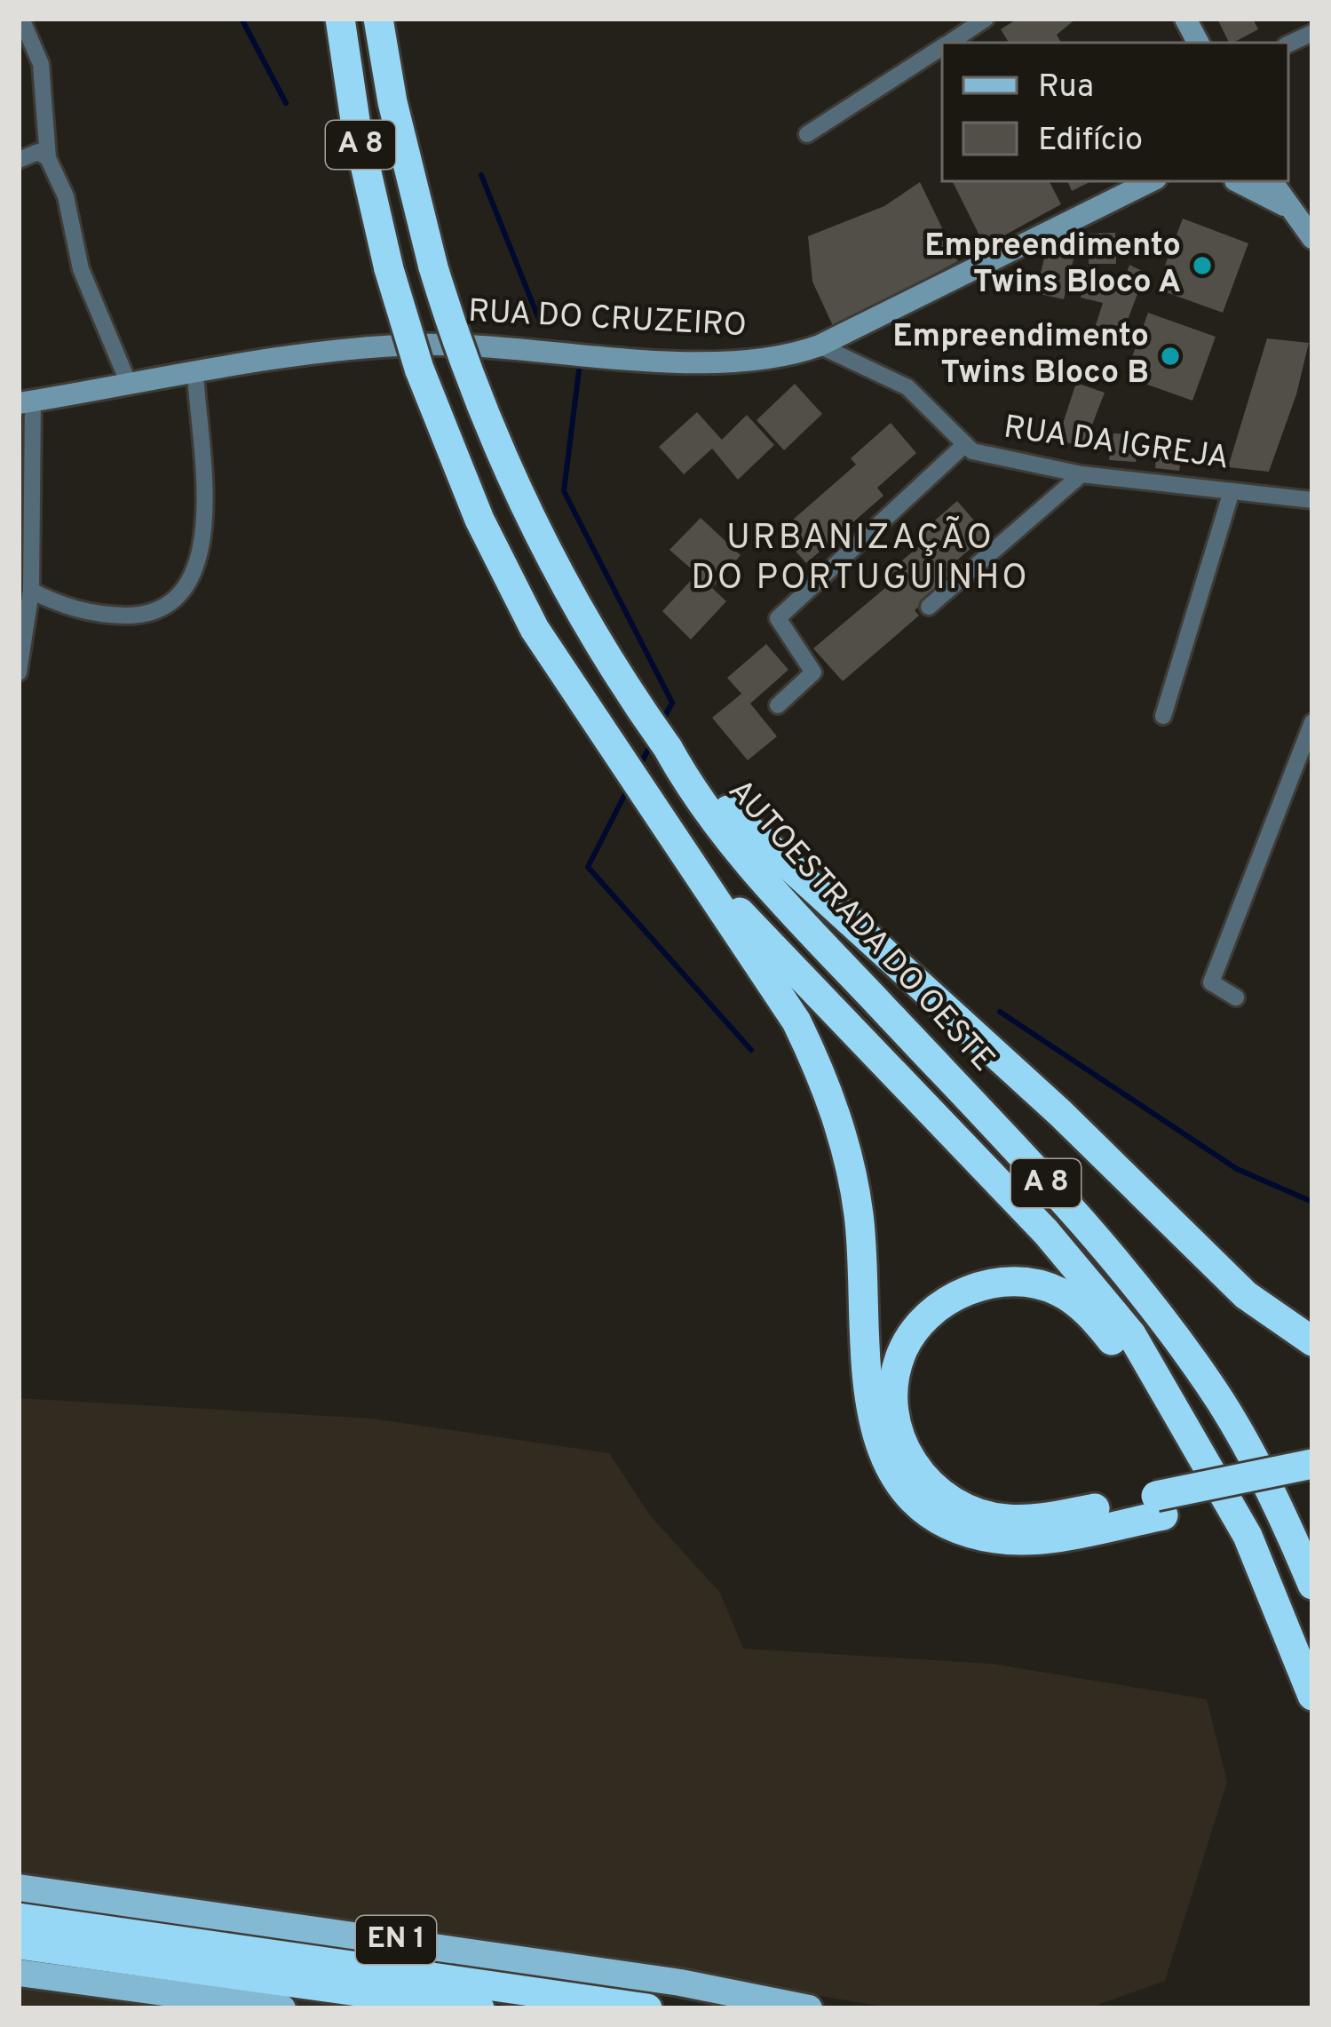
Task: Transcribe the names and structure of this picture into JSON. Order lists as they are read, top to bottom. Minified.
{"streets":{"highway":["A 8","AUTOESTRADA DO OESTE"],"main road":["EN 1"],"street":["RUA DO CRUZEIRO","RUA DA IGREJA"]},"crossings":[["RUA DO CRUZEIRO","RUA DA IGREJA"]],"districts":["URBANIZAÇÃO DO PORTUGUINHO"],"places":["Empreendimento Twins Bloco A","Empreendimento Twins Bloco B"],"legend":["Rua","Edifício"]}
